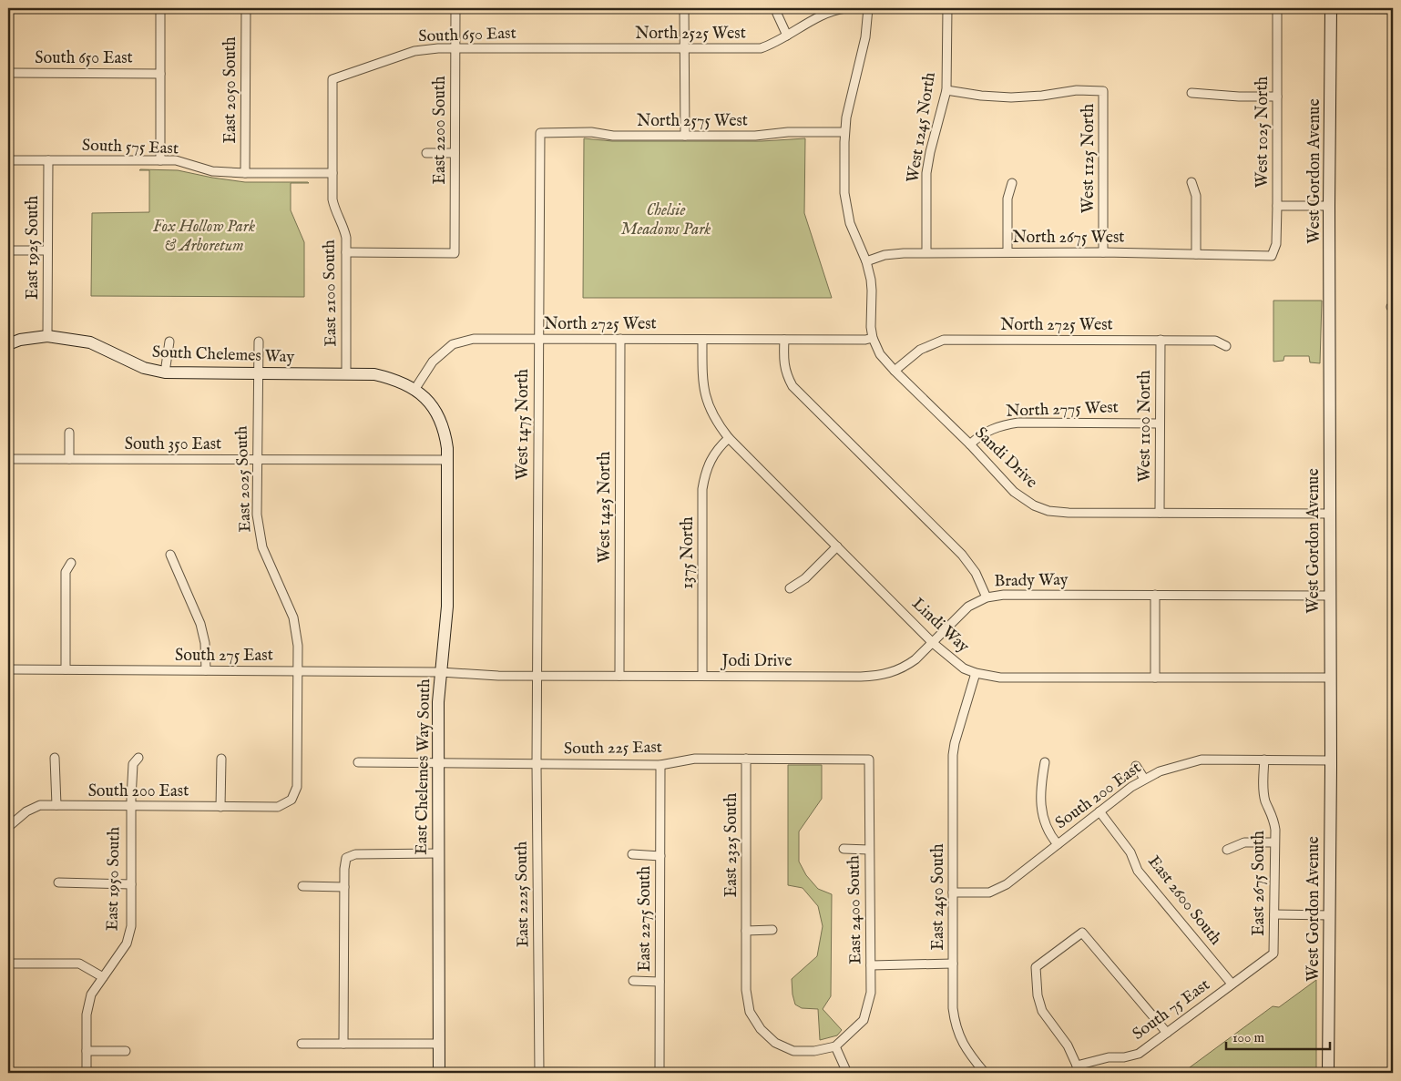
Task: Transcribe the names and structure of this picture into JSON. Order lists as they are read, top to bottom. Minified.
{"streets":{"street":["North 2525 West","South 650 East","East 2050 South","North 2575 West","West 1245 North","East 2200 South","West 1025 North","South 575 East","West 1125 North","West Gordon Avenue","North 2675 West","East 1925 South","East 2100 South","North 2725 West","South Chelemes Way","North 2775 West","West 1475 North","West 1100 North","South 350 East","Sandi Drive","East 2025 South","West 1425 North","1375 North","Brady Way","Lindi Way","South 275 East","Jodi Drive","South 225 East","East Chelemes Way South","South 200 East","East 2325 South","East 1950 South","East 2675 South","East 2225 South","East 2450 South","East 2600 South","East 2400 South","East 2275 South","South 75 East"]},"crossings":[["North 2525 West","South 650 East"],["South 650 East","East 2200 South"],["South 650 East","East 2100 South"],["East 2050 South","South 575 East"],["North 2575 West","West 1475 North"],["West 1245 North","West 1125 North"],["West 1245 North","North 2675 West"],["East 2200 South","East 2100 South"],["West 1025 North","North 2675 West"],["South 575 East","East 1925 South"],["South 575 East","East 2100 South"],["West 1125 North","North 2675 West"],["West Gordon Avenue","Sandi Drive"],["West Gordon Avenue","Brady Way"],["West Gordon Avenue","Lindi Way"],["West Gordon Avenue","South 200 East"],["East 1925 South","South Chelemes Way"],["East 2100 South","South Chelemes Way"],["North 2725 West","South Chelemes Way"],["North 2725 West","West 1475 North"],["North 2725 West","West 1100 North"],["North 2725 West","Sandi Drive"],["North 2725 West","West 1425 North"],["North 2725 West","Lindi Way"],["North 2725 West","East Chelemes Way South"],["South Chelemes Way","East 2025 South"],["South Chelemes Way","East Chelemes Way South"],["North 2775 West","West 1100 North"],["North 2775 West","Sandi Drive"],["West 1475 North","Jodi Drive"],["West 1475 North","East 2225 South"],["West 1100 North","Sandi Drive"],["South 350 East","East 2025 South"],["South 350 East","East Chelemes Way South"],["East 2025 South","South 275 East"],["East 2025 South","South 200 East"],["West 1425 North","Jodi Drive"],["1375 North","Lindi Way"],["1375 North","Jodi Drive"],["Brady Way","Jodi Drive"],["Lindi Way","Jodi Drive"],["Lindi Way","East 2450 South"],["South 275 East","Jodi Drive"],["South 275 East","East Chelemes Way South"],["Jodi Drive","East Chelemes Way South"],["South 225 East","East Chelemes Way South"],["South 225 East","East 2325 South"],["South 225 East","East 2225 South"],["South 225 East","East 2400 South"],["South 225 East","East 2275 South"],["South 200 East","East 1950 South"],["South 200 East","East 2675 South"],["South 200 East","East 2450 South"],["South 200 East","East 2600 South"],["East 2325 South","East 2400 South"],["East 2675 South","South 75 East"],["East 2600 South","South 75 East"]],"parks":["Chelsie Meadows Park","Fox Hollow Park & Arboretum"],"scale_bar":"100 m"}
